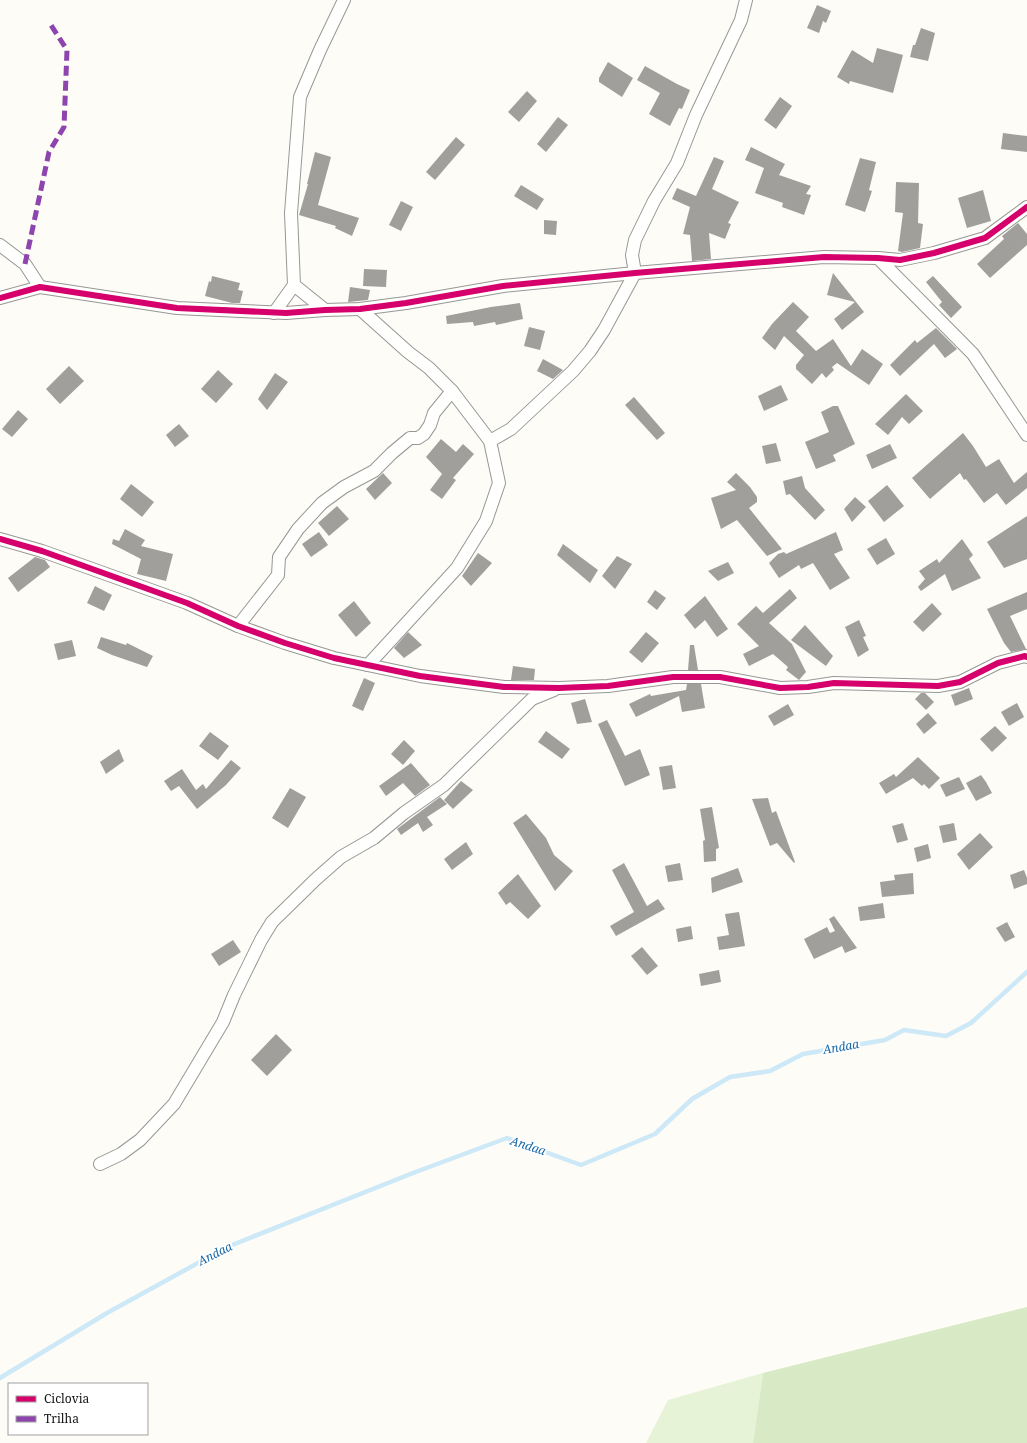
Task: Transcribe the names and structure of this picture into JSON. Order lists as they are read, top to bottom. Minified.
{"water":["Andaa"],"legend":["Ciclovia","Trilha"]}
